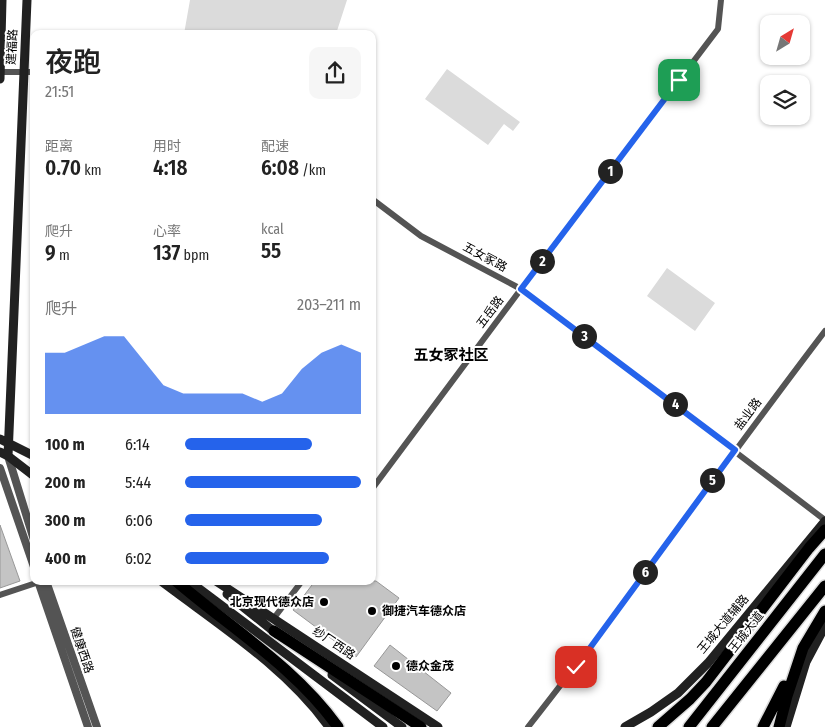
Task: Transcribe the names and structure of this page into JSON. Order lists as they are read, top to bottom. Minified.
{"streets":{"highway":["王城大道"],"main road":["建福路","王城大道辅路","纱厂西路"],"street":["五女冢路","五岳路","盐业路","健康西路"]},"crossings":[["五女冢路","五岳路"],["五女冢路","盐业路"],["五女冢路","王城大道辅路"]],"districts":["五女冢社区"],"places":["北京现代德众店","御捷汽车德众店","德众金茂"],"north":"top right","page":{"heading":["夜跑","21:51"],"stats":[["距离","0.70 km"],["用时","4:18"],["配速","6:08 /km"],["爬升","9 m"],["心率","137 bpm"],["kcal","55"]],"pins":["1","2","3","4","5","6"],"chart":["爬升","203–211 m"],"list":[{"name":"100 m","note":"6:14"},{"name":"200 m","note":"5:44"},{"name":"300 m","note":"6:06"},{"name":"400 m","note":"6:02"}]}}
